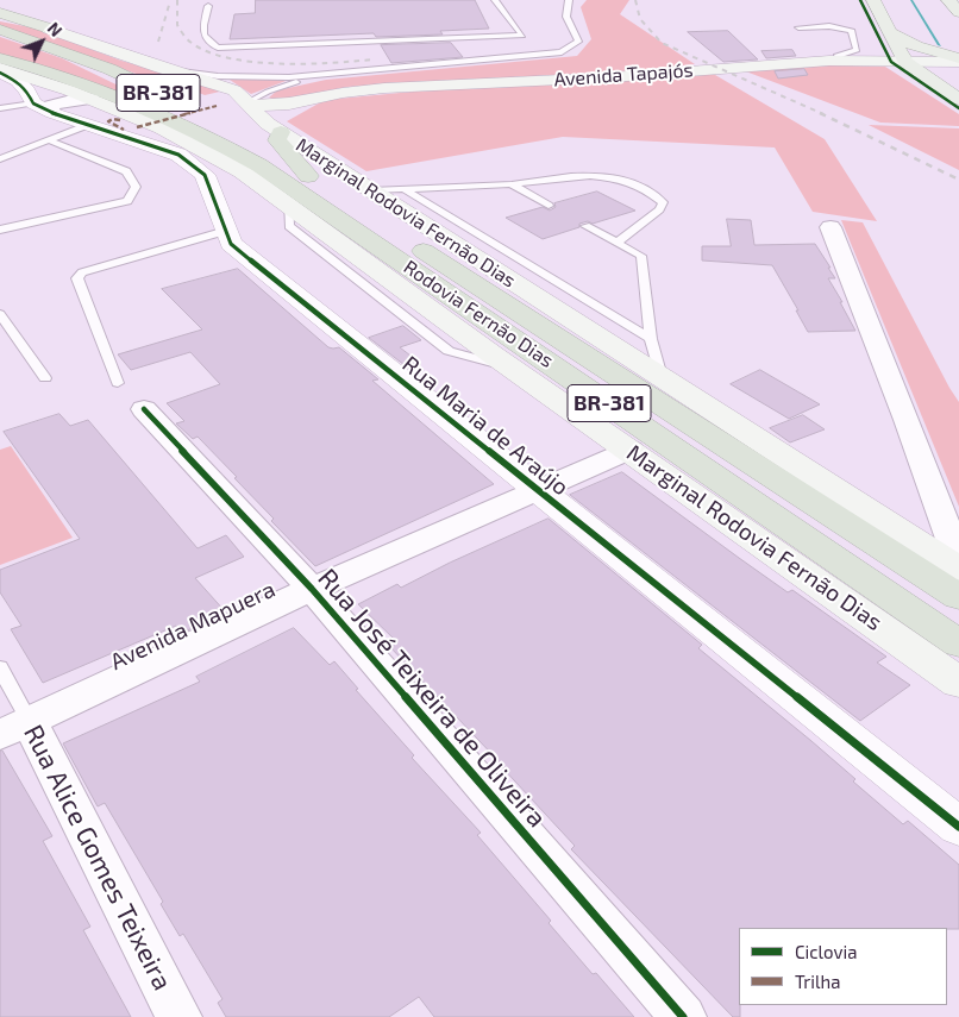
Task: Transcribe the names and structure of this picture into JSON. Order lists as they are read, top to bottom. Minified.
{"streets":{"highway":["BR-381","Rodovia Fernão Dias"],"main road":["Avenida Tapajós","Marginal Rodovia Fernão Dias"],"street":["Rua Maria de Araújo","Avenida Mapuera","Rua José Teixeira de Oliveira","Rua Alice Gomes Teixeira"]},"crossings":[["Avenida Tapajós","BR-381"],["Avenida Tapajós","Marginal Rodovia Fernão Dias"],["BR-381","Marginal Rodovia Fernão Dias"],["BR-381","Rodovia Fernão Dias"],["Marginal Rodovia Fernão Dias","Rua Maria de Araújo"],["Marginal Rodovia Fernão Dias","Avenida Mapuera"],["Rua Maria de Araújo","Avenida Mapuera"],["Avenida Mapuera","Rua José Teixeira de Oliveira"],["Avenida Mapuera","Rua Alice Gomes Teixeira"]],"legend":["Ciclovia","Trilha"],"north":"top right"}
